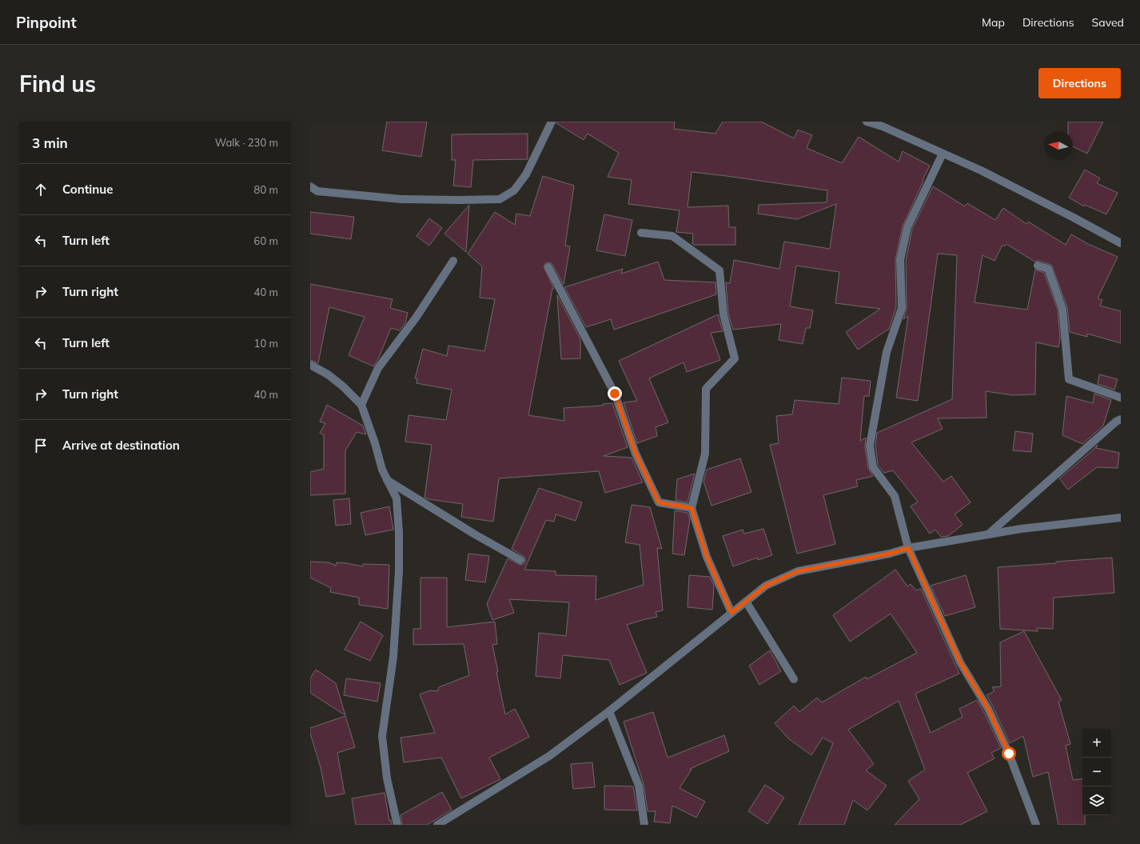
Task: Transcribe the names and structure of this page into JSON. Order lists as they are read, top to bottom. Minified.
{"north":"left","page":{"header":"Pinpoint","nav":["Map","Directions","Saved"],"buttons":"Directions","title":"Find us","heading":["3 min","Walk · 230 m"],"list":[["Continue","80 m"],["Turn left","60 m"],["Turn right","40 m"],["Turn left","10 m"],["Turn right","40 m"],"Arrive at destination"],"map_buttons":["+","−"]}}
